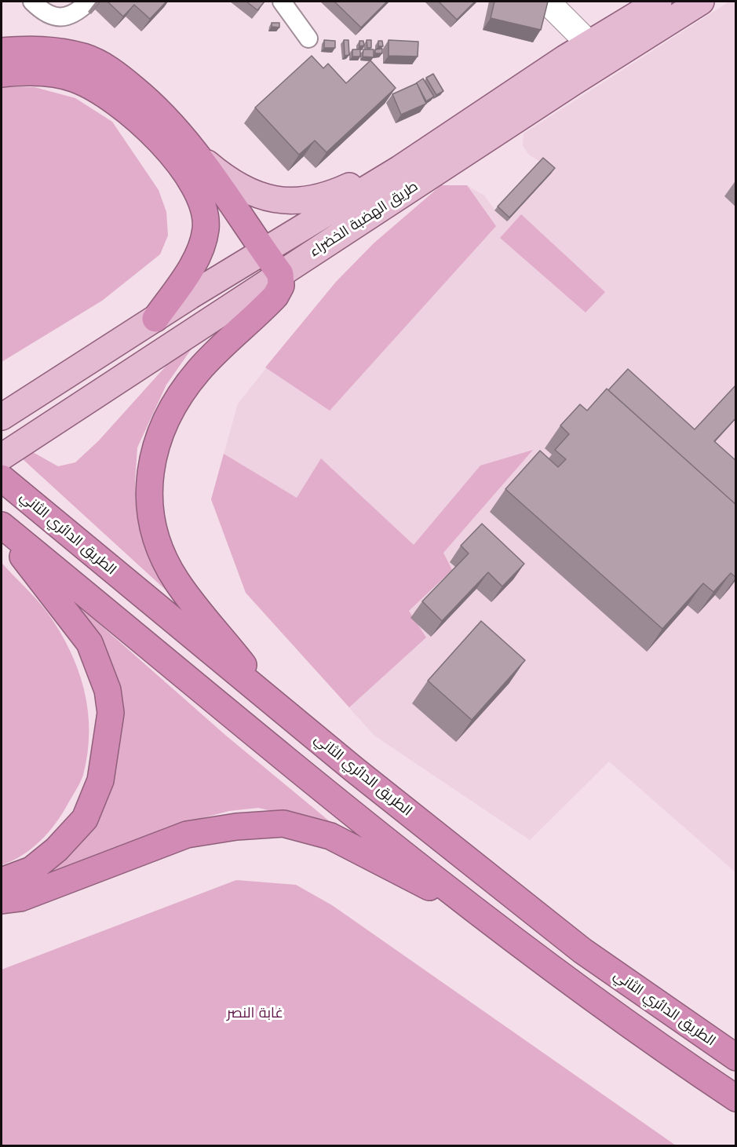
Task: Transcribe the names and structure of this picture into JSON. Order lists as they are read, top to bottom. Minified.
{"streets":{"highway":["الطريق الدائري الثاني"],"main road":["طريق الهضبة الخضراء"]},"parks":["غابة النصر"]}
